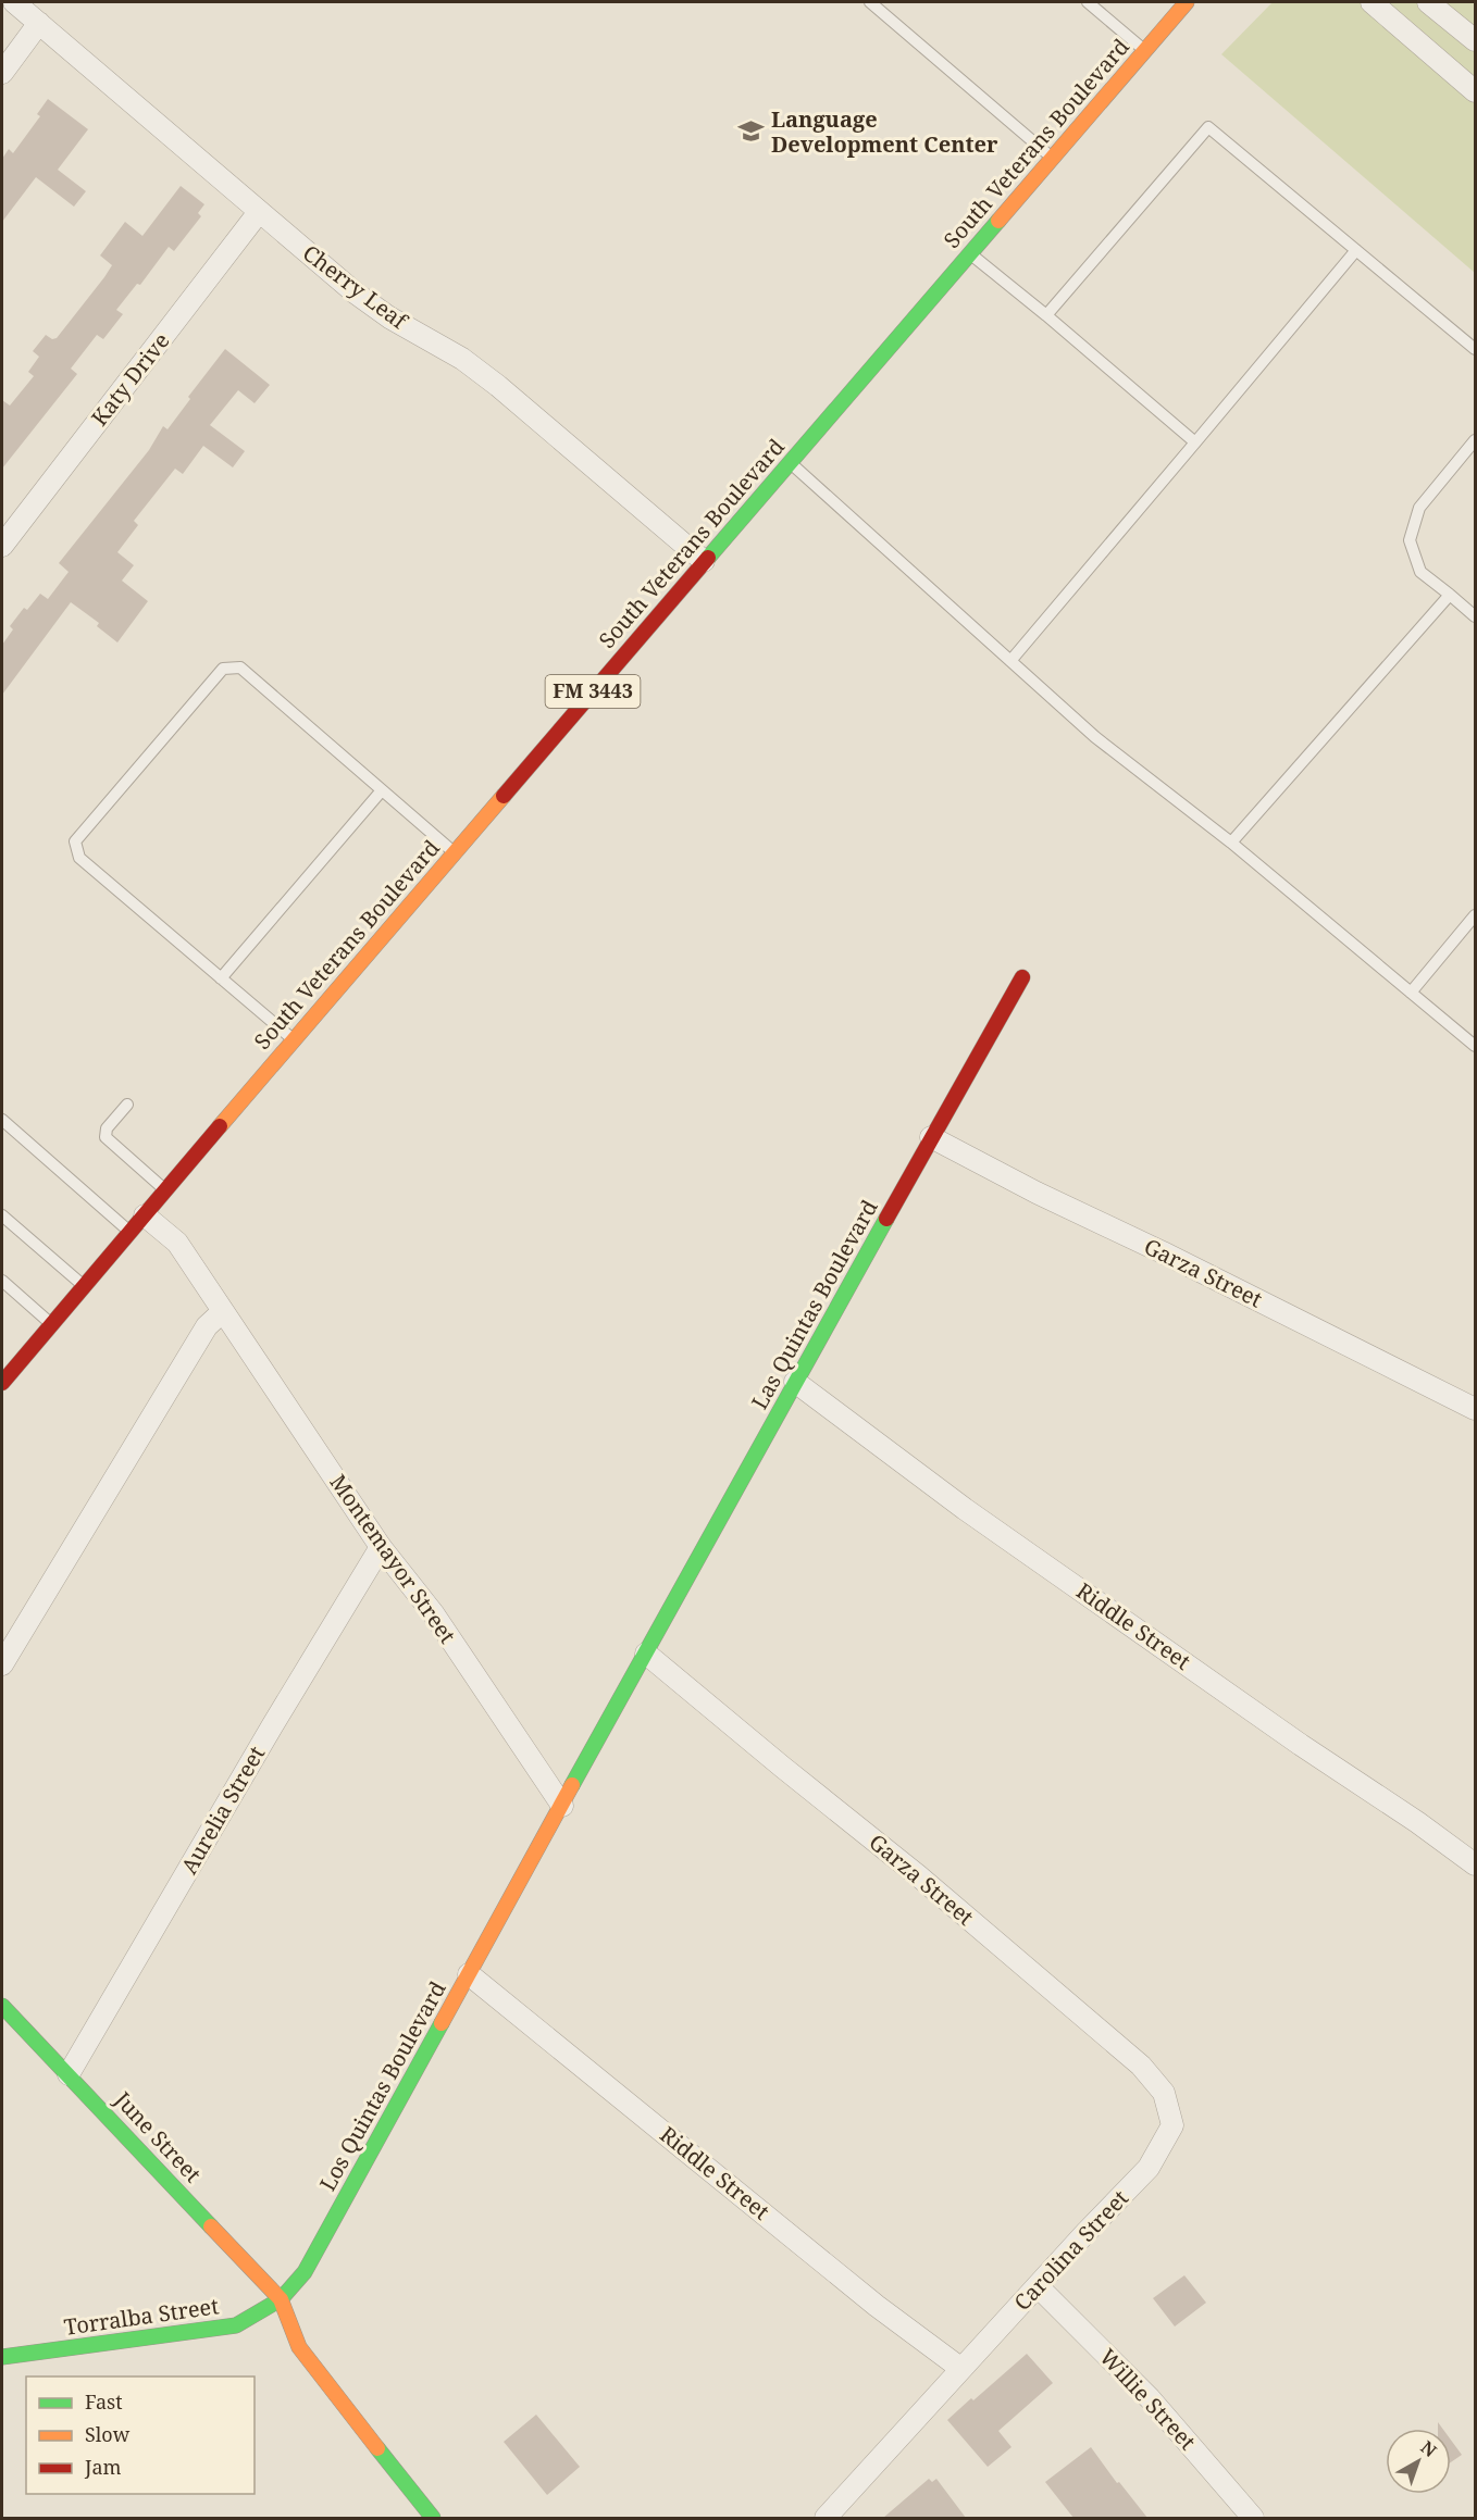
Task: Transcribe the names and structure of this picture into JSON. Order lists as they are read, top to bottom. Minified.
{"streets":{"street":["South Veterans Boulevard","Cherry Leaf","Katy Drive","FM 3443","Garza Street","Las Quintas Boulevard","Montemayor Street","Riddle Street","Aurelia Street","Los Quintas Boulevard","June Street","Carolina Street","Torralba Street","Willie Street"]},"crossings":[["South Veterans Boulevard","Cherry Leaf"],["South Veterans Boulevard","Montemayor Street"],["Cherry Leaf","Katy Drive"],["Garza Street","Las Quintas Boulevard"],["Garza Street","Los Quintas Boulevard"],["Garza Street","Carolina Street"],["Las Quintas Boulevard","Riddle Street"],["Las Quintas Boulevard","Los Quintas Boulevard"],["Montemayor Street","Aurelia Street"],["Montemayor Street","Los Quintas Boulevard"],["Riddle Street","Los Quintas Boulevard"],["Riddle Street","Carolina Street"],["Aurelia Street","June Street"],["Los Quintas Boulevard","June Street"],["Los Quintas Boulevard","Torralba Street"],["June Street","Torralba Street"],["Carolina Street","Willie Street"]],"places":{"school or university":["Language Development Center"]},"legend":["Fast","Slow","Jam"],"north":"top right"}
